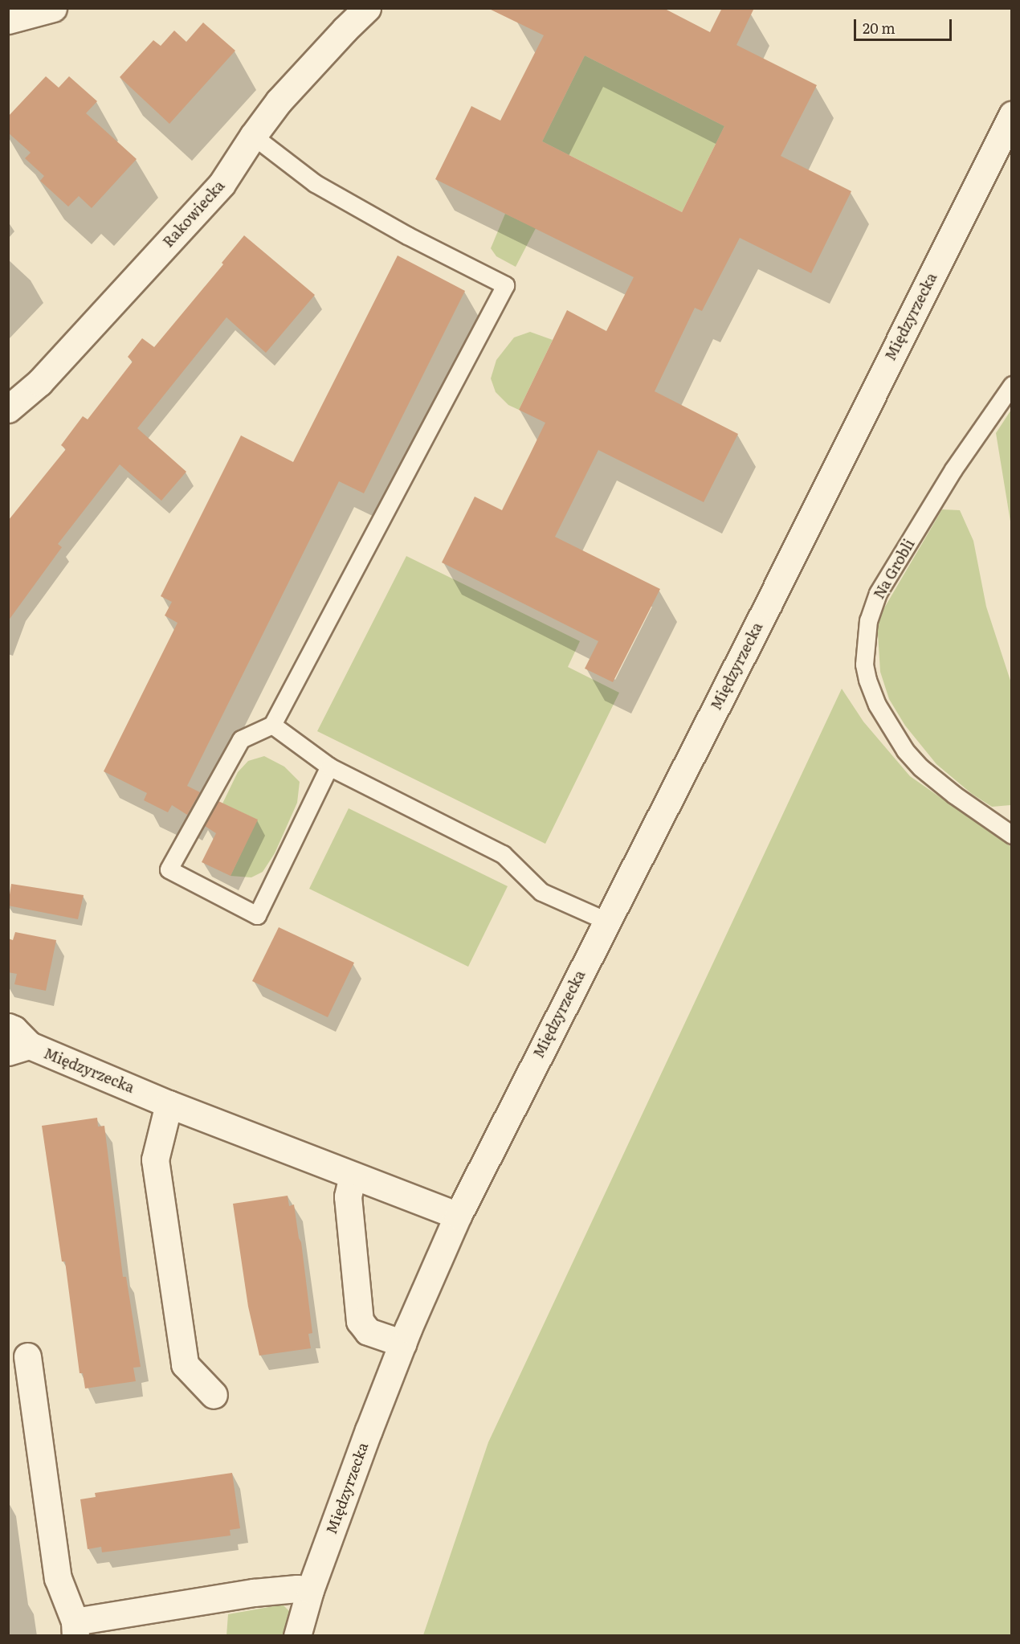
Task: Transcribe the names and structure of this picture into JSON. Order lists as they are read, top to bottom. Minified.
{"streets":{"street":["Rakowiecka","Międzyrzecka"],"lane":["Na Grobli"]},"scale_bar":"20 m"}
